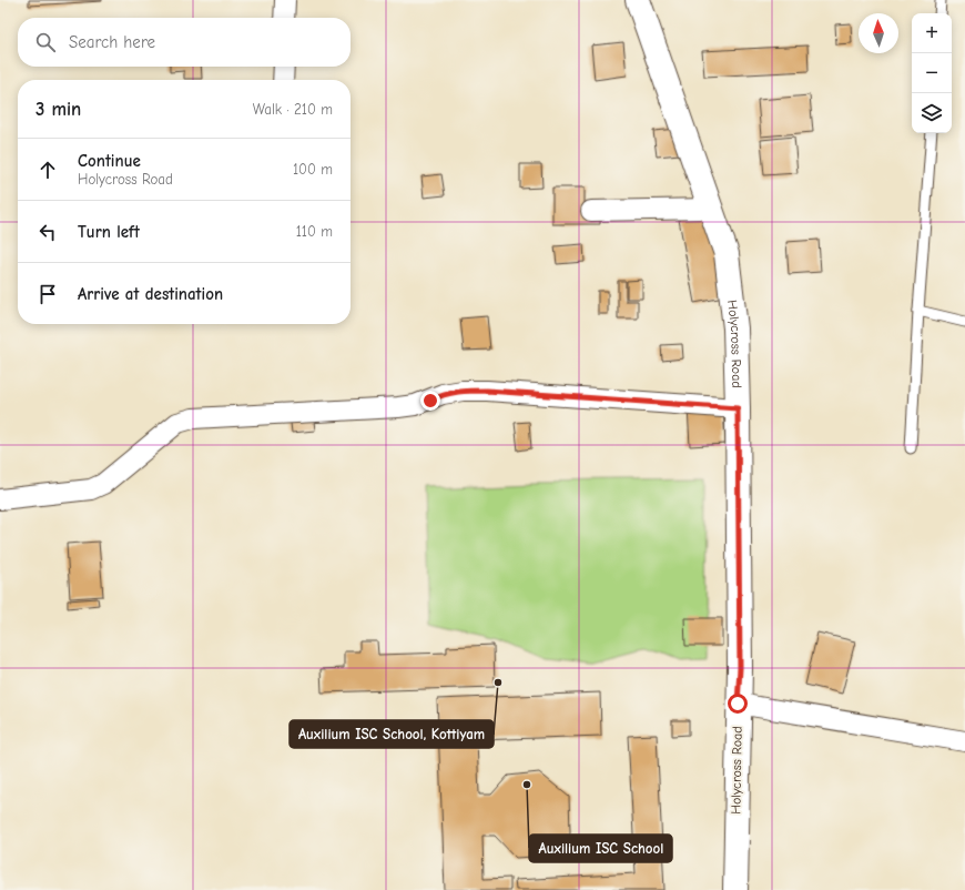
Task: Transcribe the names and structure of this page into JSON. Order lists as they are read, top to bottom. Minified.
{"streets":{"main road":["Holycross Road"]},"places":["Auxilium ISC School, Kottiyam","Auxilium ISC School"],"north":"top","page":{"map_buttons":["+","−"],"search":"Search here","heading":["3 min","Walk · 210 m"],"list":[["Continue","Holycross Road","100 m"],["Turn left","110 m"],"Arrive at destination"]}}
